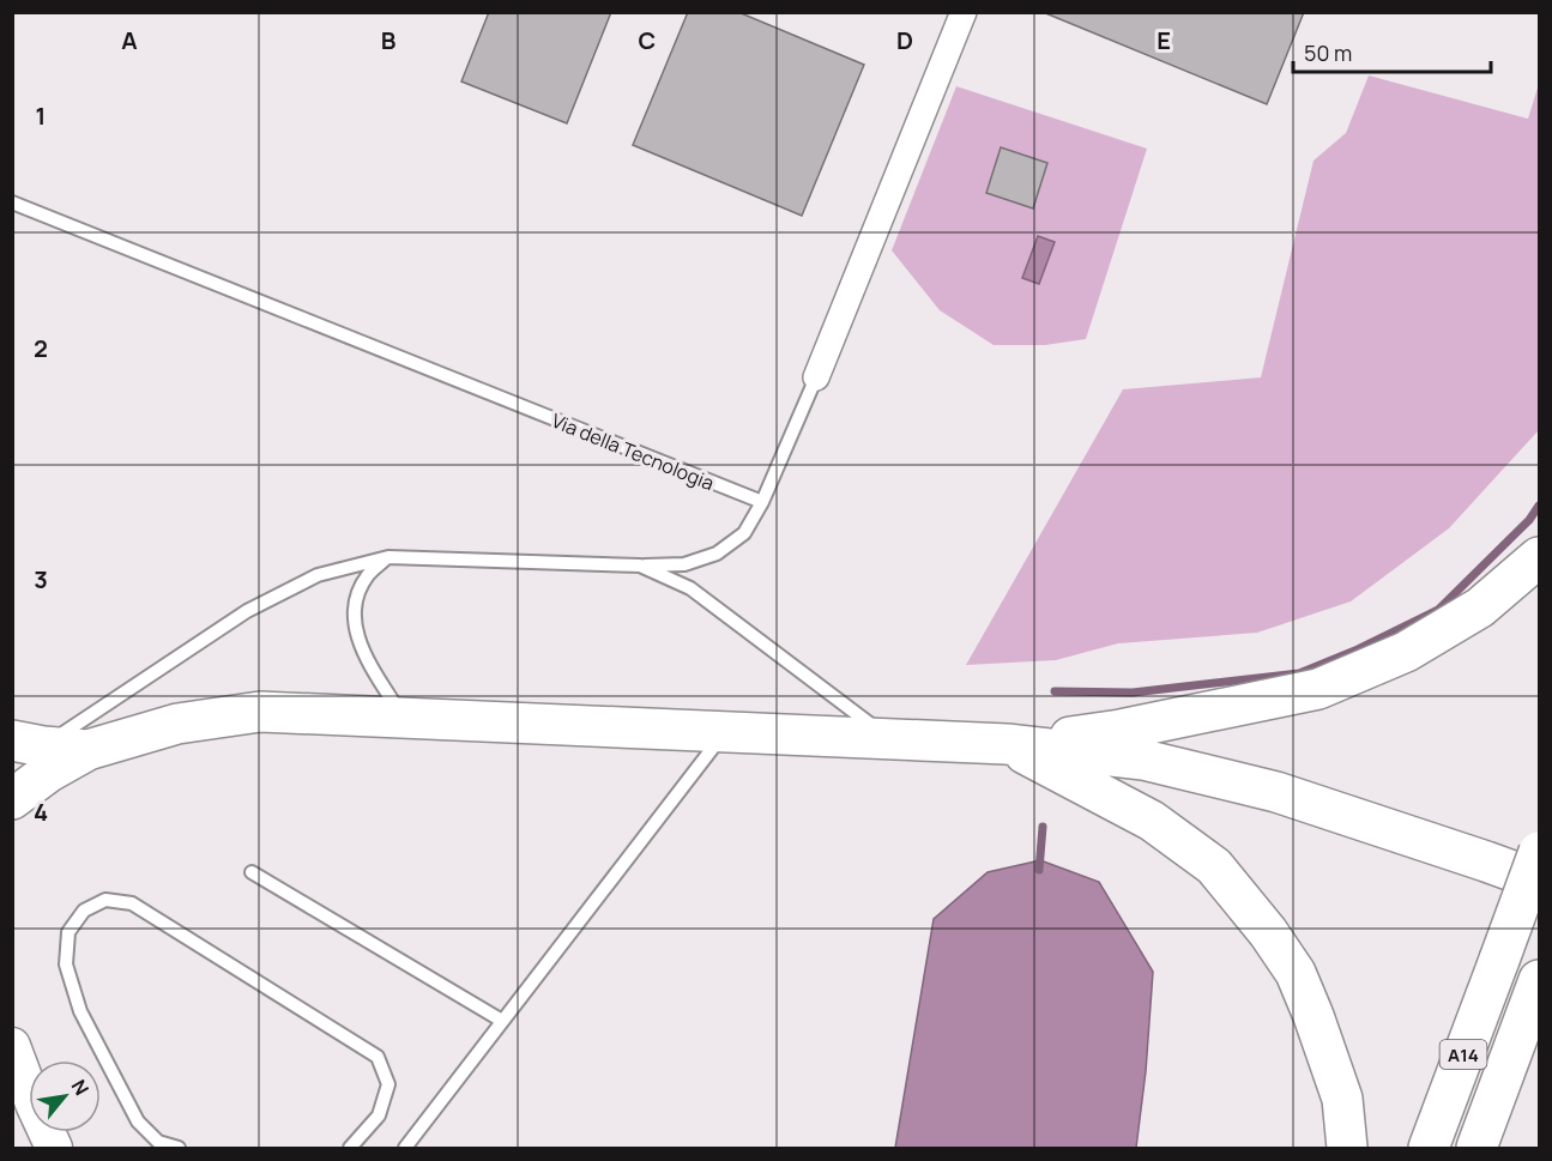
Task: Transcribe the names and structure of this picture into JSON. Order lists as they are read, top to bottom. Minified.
{"streets":{"highway":["A14"],"lane":["Via della Tecnologia"]},"scale_bar":"50 m","north":"top right","grid":{"columns":["A","B","C","D","E"],"rows":["1","2","3","4"]}}
